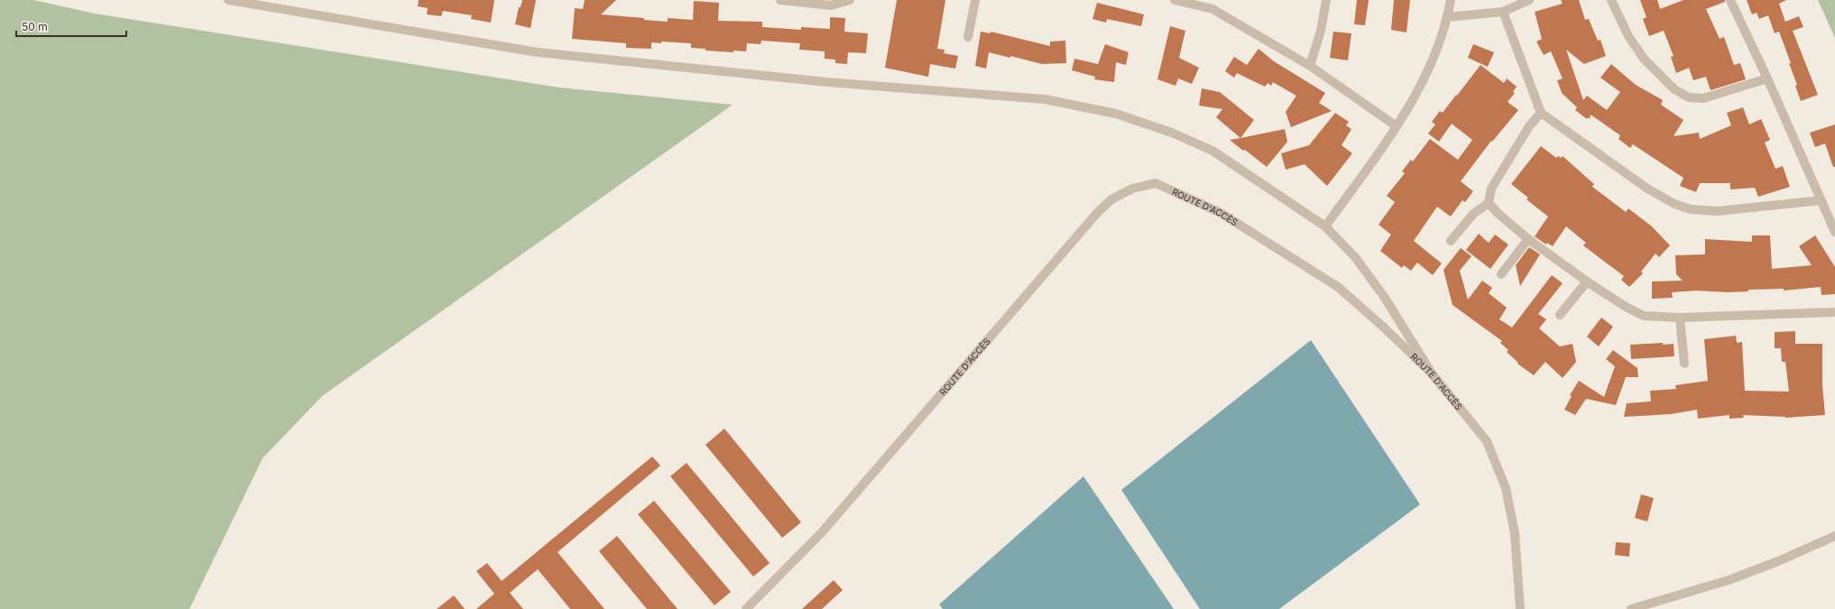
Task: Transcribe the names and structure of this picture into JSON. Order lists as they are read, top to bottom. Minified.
{"streets":{"street":["ROUTE D'ACCÈS"]},"scale_bar":"50 m"}
